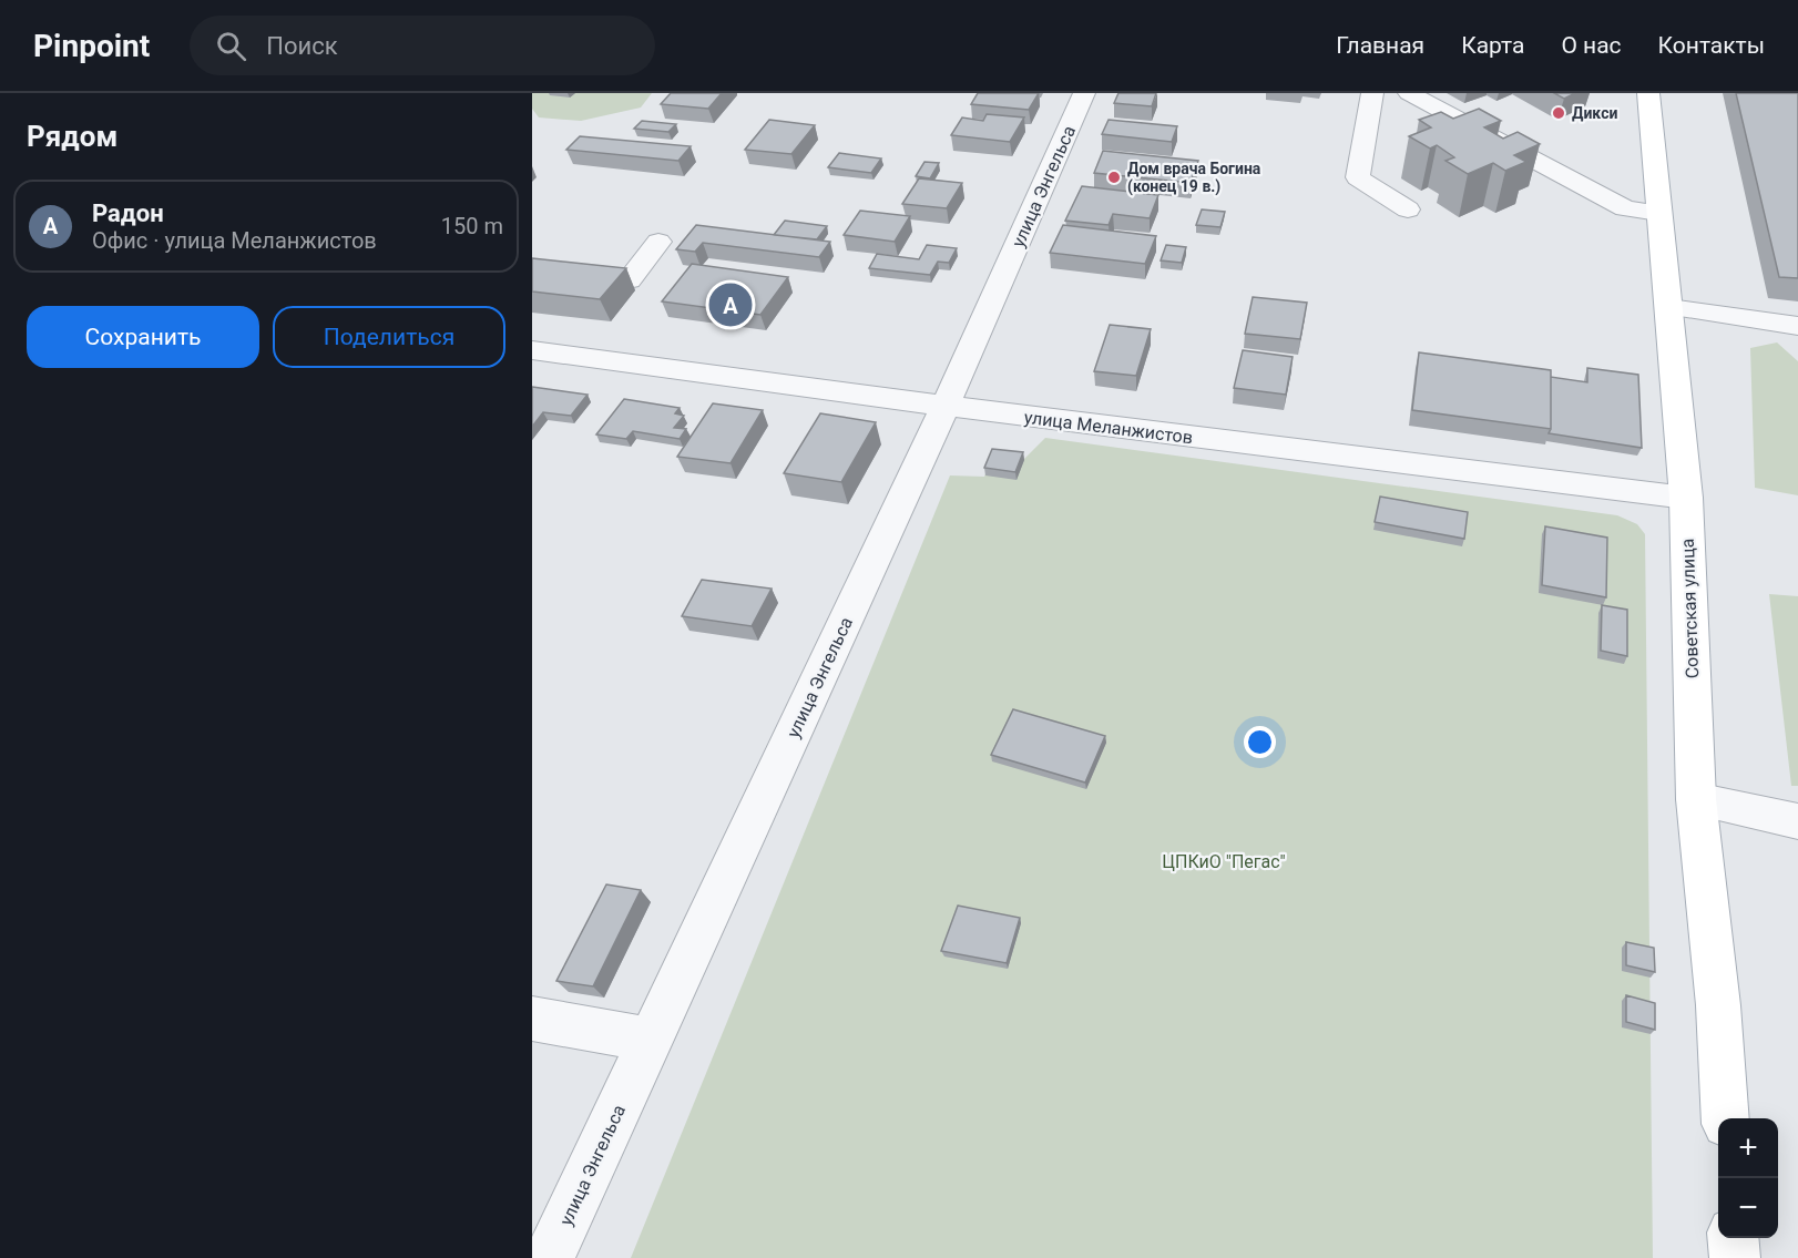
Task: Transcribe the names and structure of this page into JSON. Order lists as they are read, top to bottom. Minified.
{"streets":{"main road":["Советская улица"],"street":["улица Энгельса","улица Меланжистов"]},"crossings":[["улица Энгельса","улица Меланжистов"],["улица Меланжистов","Советская улица"]],"parks":["ЦПКиО \"Пегас\""],"places":["Дикси","Дом врача Богина (конец 19 в.)"],"page":{"header":"Pinpoint","search":"Поиск","nav":["Главная","Карта","О нас","Контакты"],"heading":"Рядом","list":[{"mark":"A","name":"Радон","note":"Офис · улица Меланжистов","value":"150 m"}],"pins":"A","buttons":["Сохранить","Поделиться"],"map_buttons":["+","−"]}}
